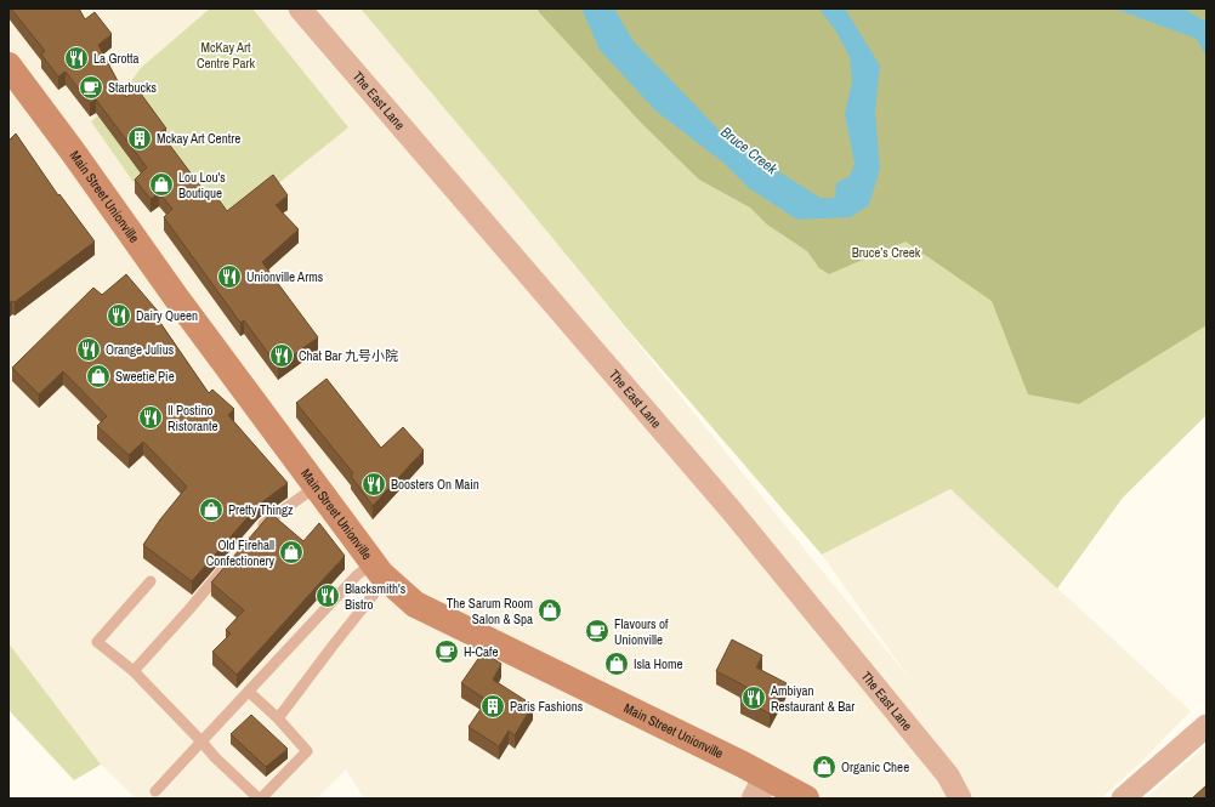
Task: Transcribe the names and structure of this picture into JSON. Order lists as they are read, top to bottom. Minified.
{"streets":{"main road":["Main Street Unionville"],"street":["The East Lane"]},"water":["Bruce Creek"],"parks":["McKay Art Centre Park","Bruce’s Creek"],"places":{"restaurant":["La Grotta","Unionville Arms","Dairy Queen","Orange Julius","Chat Bar 九号小院","Il Postino Ristorante","Boosters On Main","Blacksmith's Bistro","Ambiyan Restaurant & Bar"],"cafe":["Starbucks","Flavours of Unionville","H-Cafe"],"building":["Mckay Art Centre","Paris Fashions"],"shop":["Lou Lou's Boutique","Sweetie Pie","Pretty Thingz","Old Firehall Confectionery","The Sarum Room Salon & Spa","Isla Home","Organic Chee"]}}
